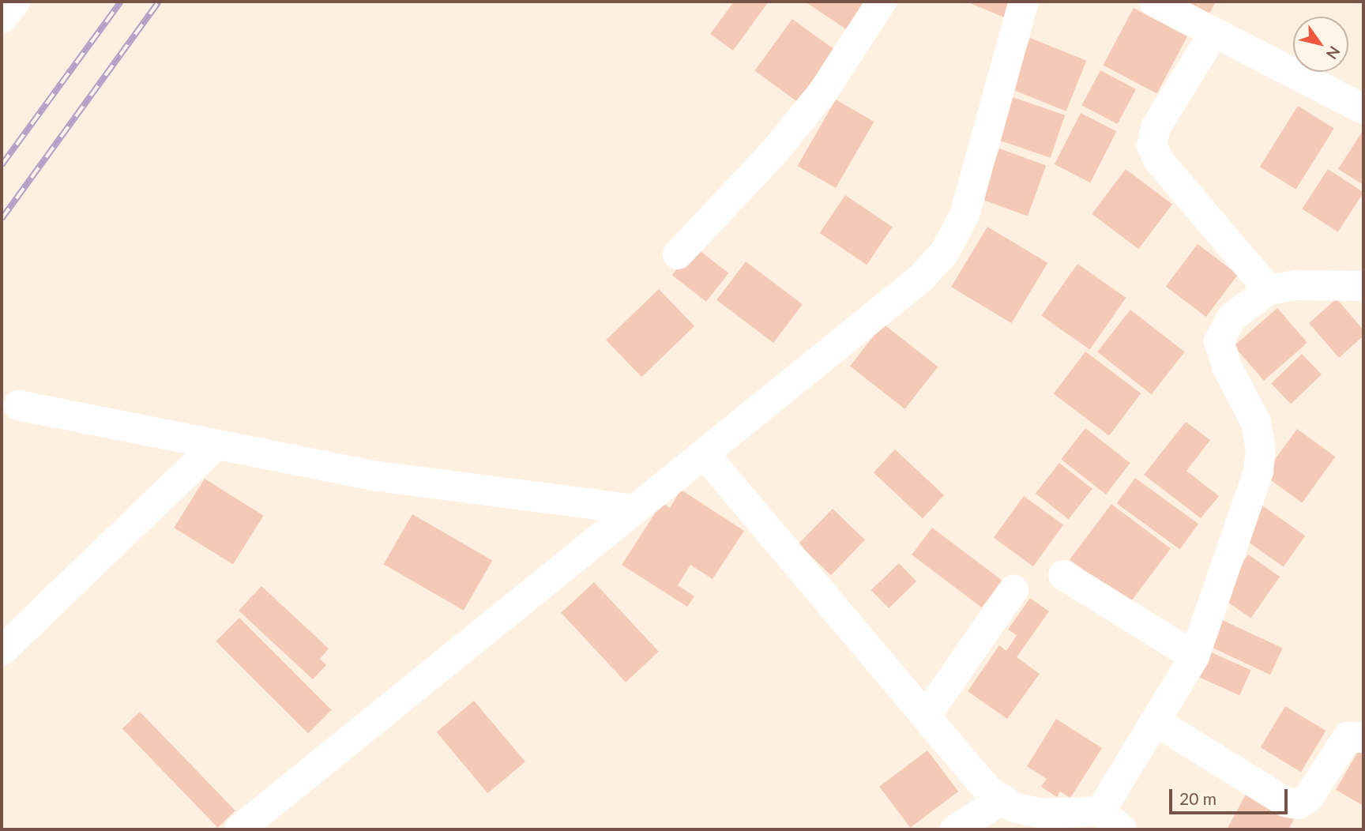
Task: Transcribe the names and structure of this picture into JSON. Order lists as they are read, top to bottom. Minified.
{"scale_bar":"20 m","north":"bottom right"}
